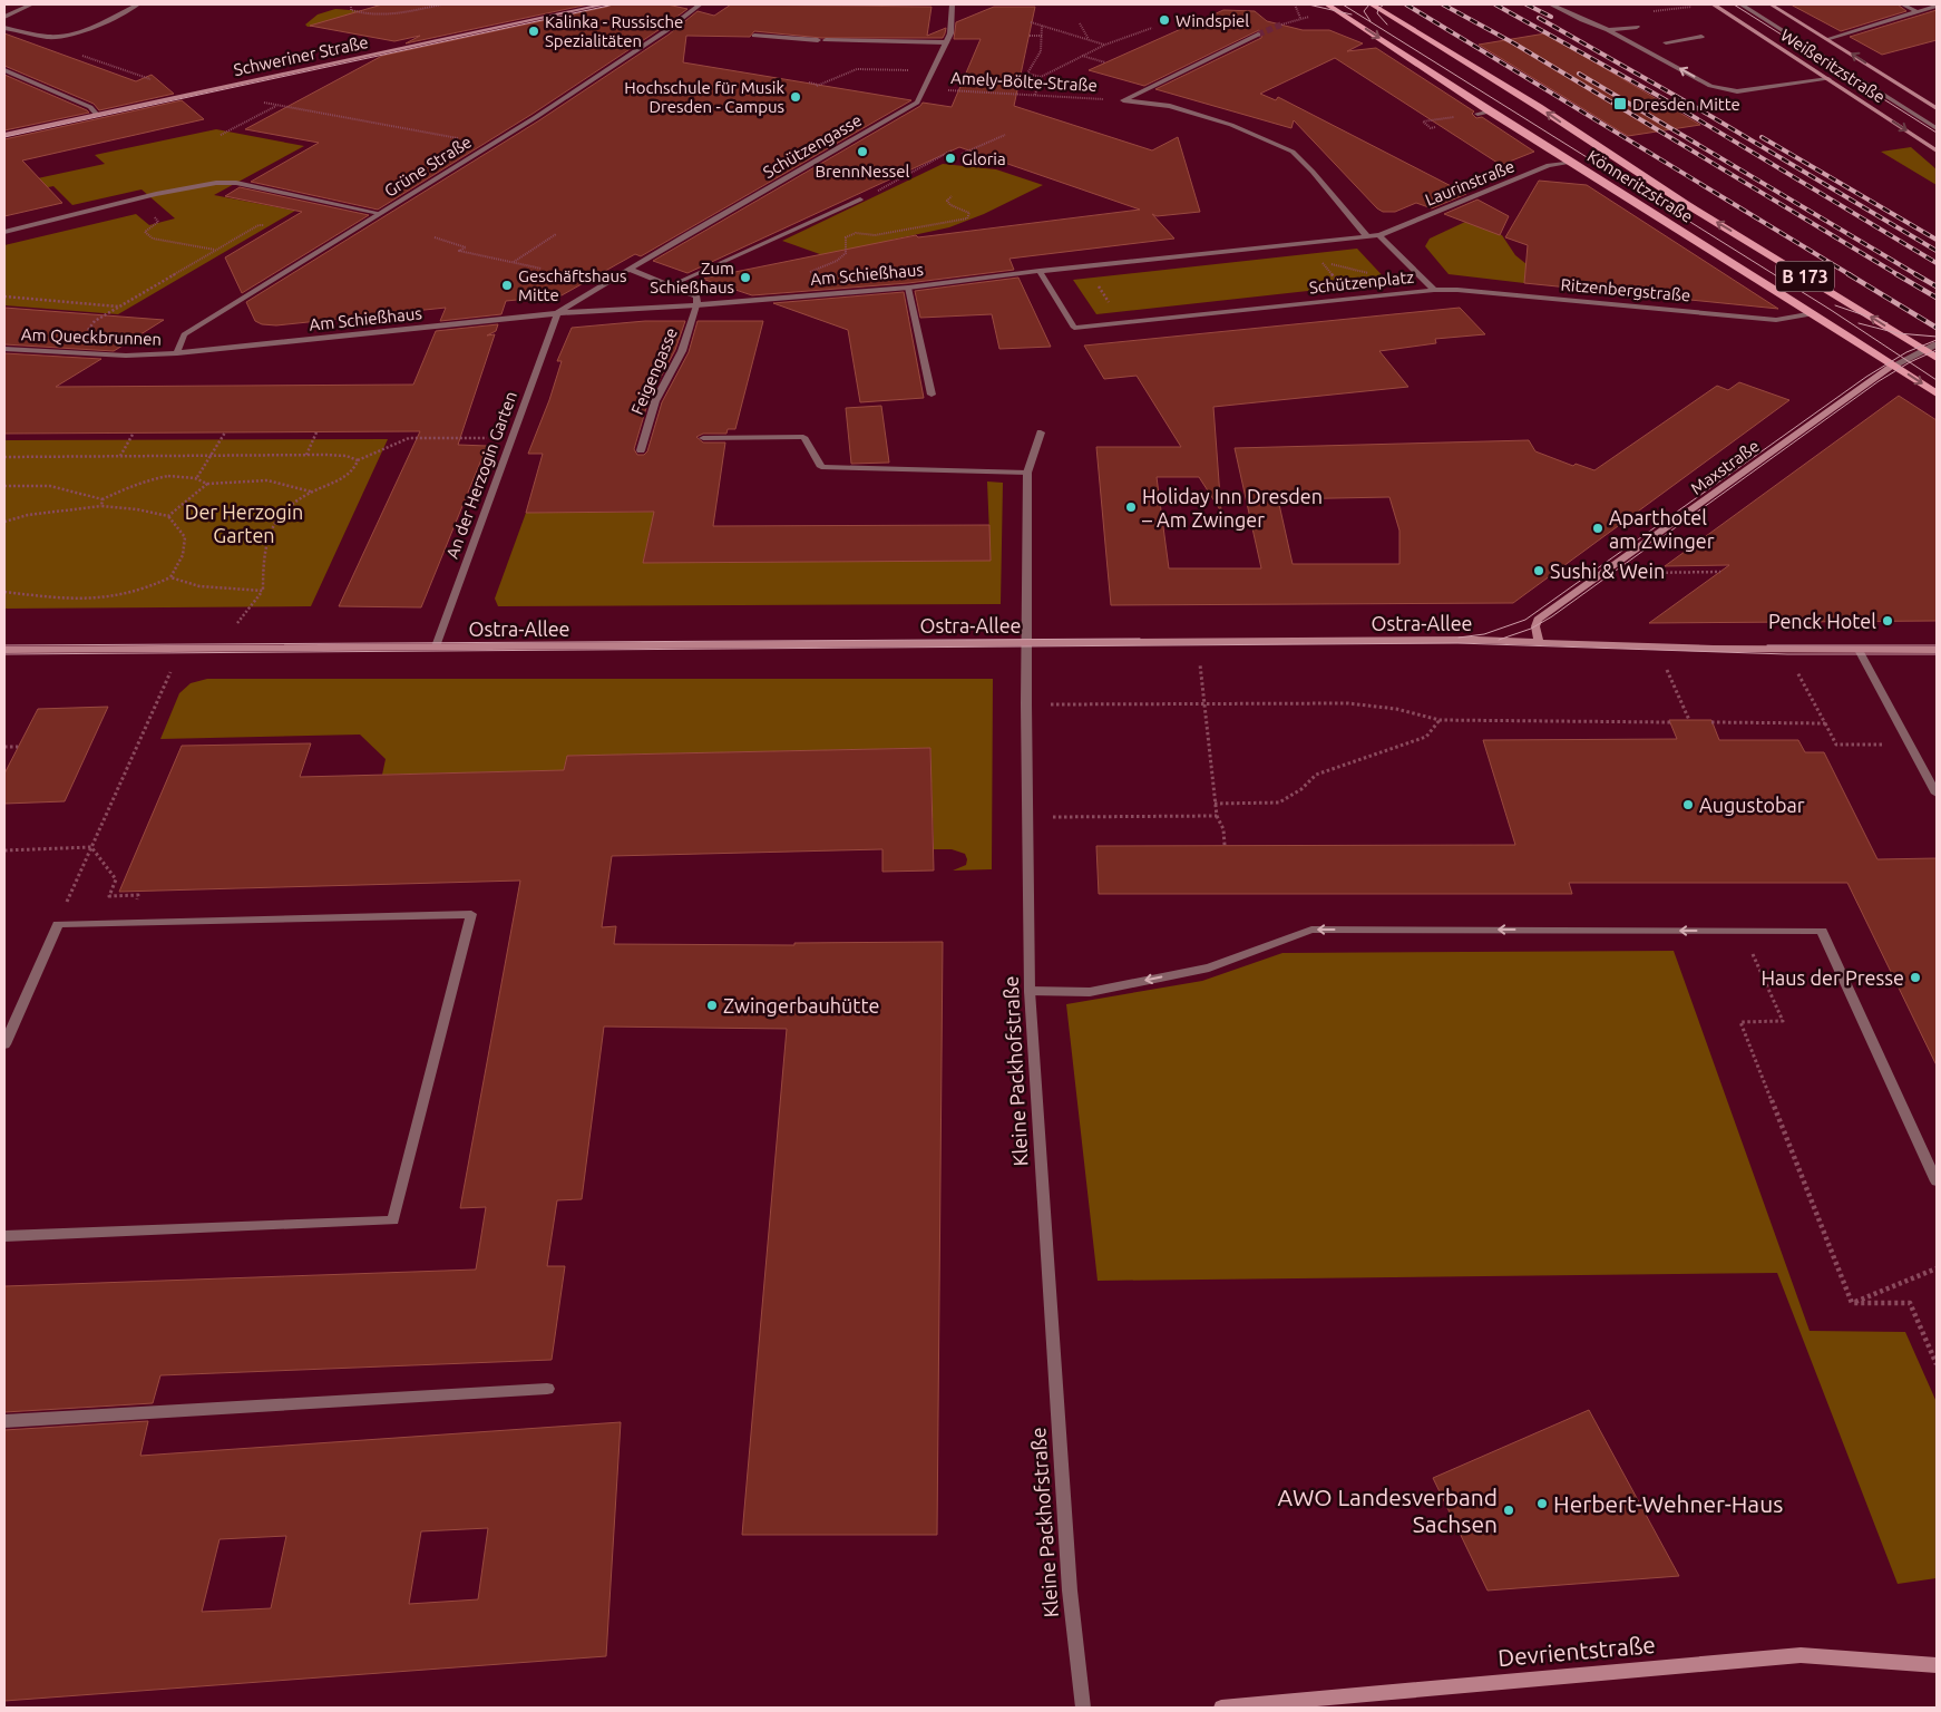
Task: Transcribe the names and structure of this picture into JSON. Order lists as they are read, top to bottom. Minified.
{"streets":{"main road":["Könneritzstraße","B 173"],"street":["Schweriner Straße","Weißeritzstraße","Amely-Bölte-Straße","Schützengasse","Grüne Straße","Laurinstraße","Am Schießhaus","Schützenplatz","Ritzenbergstraße","Am Queckbrunnen","Feigengasse","Maxstraße","An der Herzogin Garten","Ostra-Allee","Kleine Packhofstraße","Devrientstraße"]},"crossings":[["Amely-Bölte-Straße","Schützengasse"],["Schützengasse","Am Schießhaus"],["Grüne Straße","Am Schießhaus"],["Grüne Straße","Am Queckbrunnen"],["Laurinstraße","Könneritzstraße"],["Laurinstraße","Schützenplatz"],["Könneritzstraße","Ritzenbergstraße"],["Könneritzstraße","Maxstraße"],["Am Schießhaus","Schützenplatz"],["Am Schießhaus","Am Queckbrunnen"],["Am Schießhaus","Feigengasse"],["Am Schießhaus","An der Herzogin Garten"],["Schützenplatz","Ritzenbergstraße"],["Maxstraße","Ostra-Allee"],["An der Herzogin Garten","Ostra-Allee"],["Ostra-Allee","Kleine Packhofstraße"]],"parks":["Der Herzogin Garten"],"places":{"other":["Windspiel","Kalinka - Russische Spezialitäten","Hochschule für Musik Dresden - Campus","BrennNessel","Gloria","Zum Schießhaus","Geschäftshaus Mitte","Holiday Inn Dresden – Am Zwinger","Aparthotel am Zwinger","Sushi & Wein","Penck Hotel","Augustobar","Haus der Presse","Zwingerbauhütte","Herbert-Wehner-Haus","AWO Landesverband Sachsen"],"transit":["Dresden Mitte"]}}
